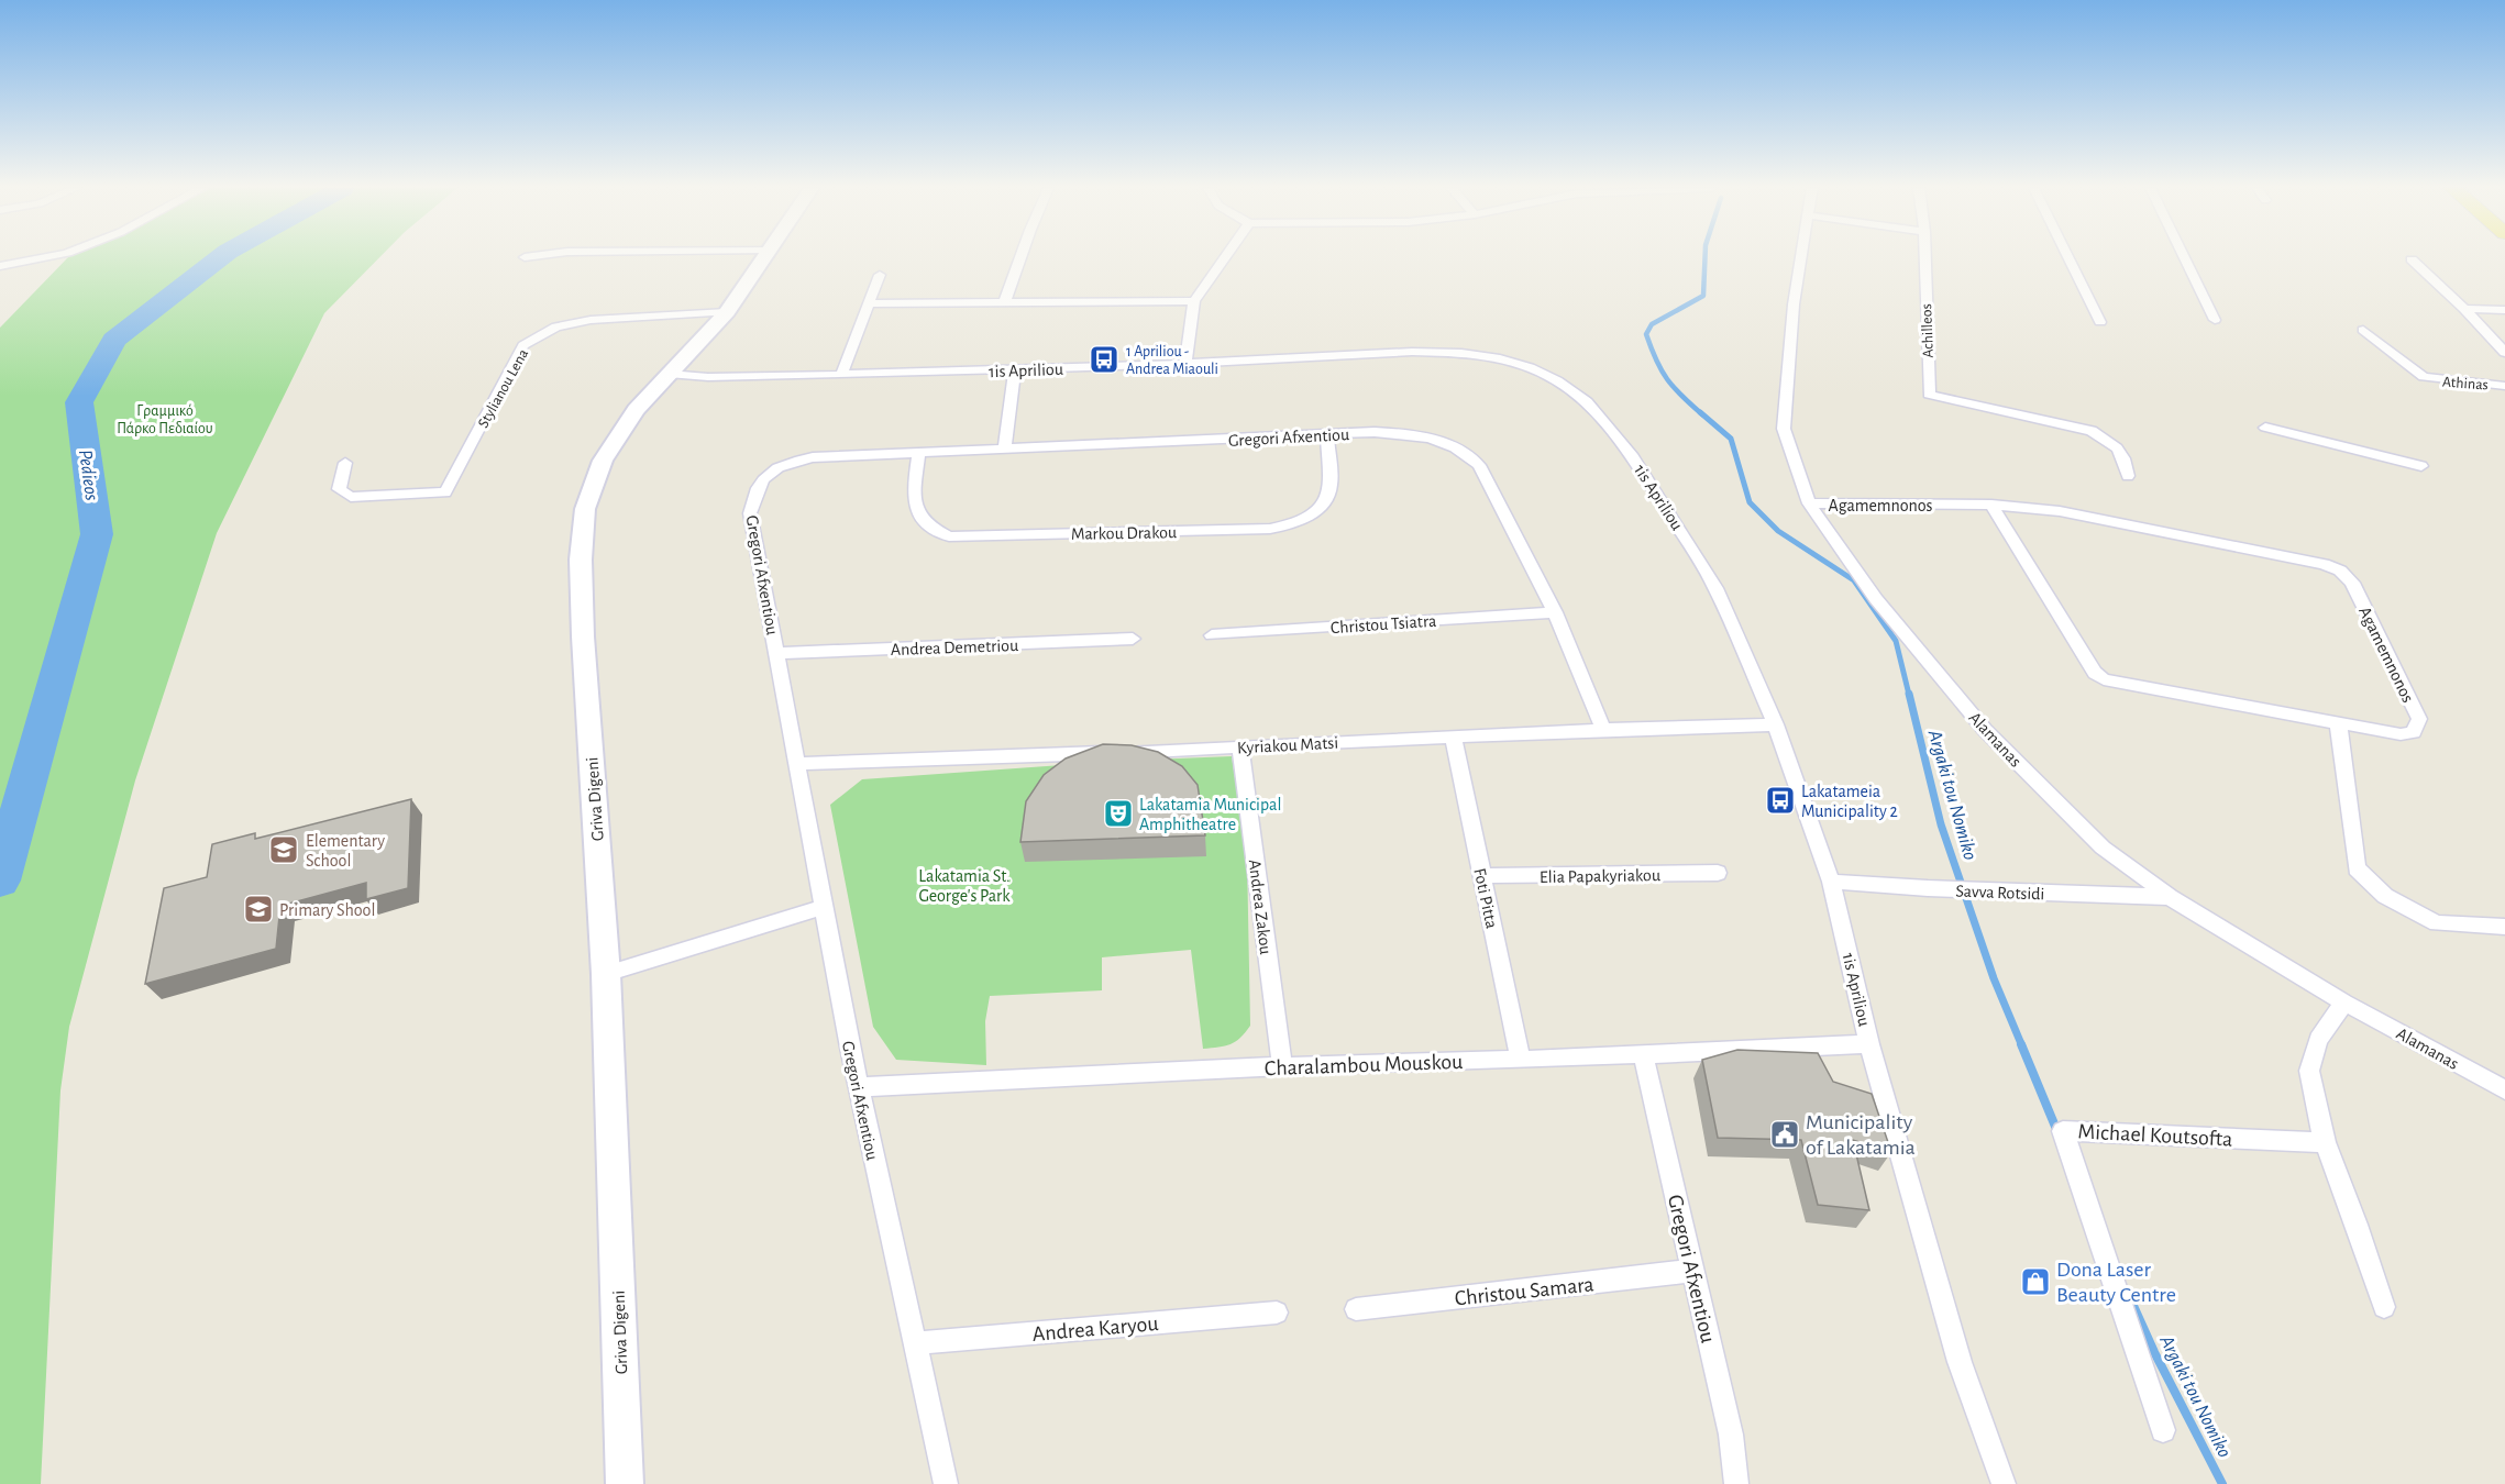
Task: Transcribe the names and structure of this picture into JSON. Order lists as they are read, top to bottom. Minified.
{"streets":{"street":["Achilleos","1is Apriliou","Athinas","Stylianou Lena","Gregori Afxentiou","Agamemnonos","Markou Drakou","Christou Tsiatra","Andrea Demetriou","Alamanas","Kyriakou Matsi","Griva Digeni","Elia Papakyriakou","Savva Rotsidi","Foti Pitta","Andrea Zakou","Charalambou Mouskou","Michael Koutsofta","Christou Samara","Andrea Karyou"]},"crossings":[["1is Apriliou","Kyriakou Matsi"],["1is Apriliou","Griva Digeni"],["1is Apriliou","Savva Rotsidi"],["1is Apriliou","Charalambou Mouskou"],["Stylianou Lena","Griva Digeni"],["Gregori Afxentiou","Markou Drakou"],["Gregori Afxentiou","Christou Tsiatra"],["Gregori Afxentiou","Andrea Demetriou"],["Gregori Afxentiou","Kyriakou Matsi"],["Gregori Afxentiou","Charalambou Mouskou"],["Gregori Afxentiou","Christou Samara"],["Gregori Afxentiou","Andrea Karyou"],["Agamemnonos","Alamanas"],["Alamanas","Savva Rotsidi"],["Kyriakou Matsi","Foti Pitta"],["Kyriakou Matsi","Andrea Zakou"],["Elia Papakyriakou","Foti Pitta"],["Foti Pitta","Charalambou Mouskou"],["Andrea Zakou","Charalambou Mouskou"]],"water":["Pedieos","Argaki tou Nomiko"],"parks":["Γραμμικό Πάρκο Πεδιαίου","Lakatamia St. George's Park"],"places":{"bus stop":["1 Apriliou - Andrea Miaouli","Lakatameia Municipality 2"],"theatre":["Lakatamia Municipal Amphitheatre"],"school or university":["Elementary School","Primary Shool"],"public building":["Municipality of Lakatamia"],"shop":["Dona Laser Beauty Centre"]}}
